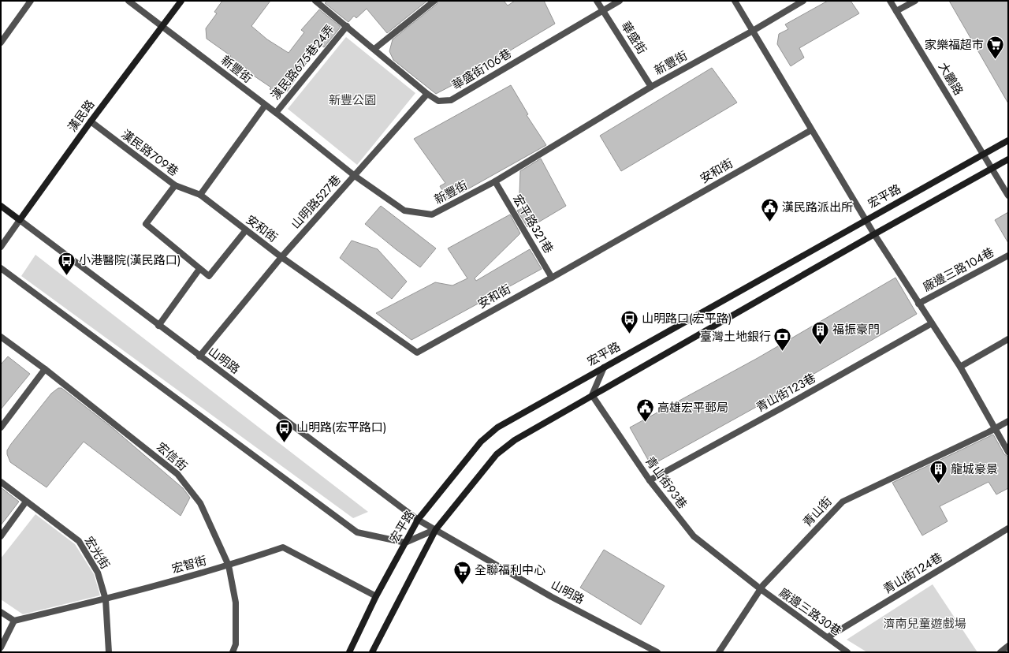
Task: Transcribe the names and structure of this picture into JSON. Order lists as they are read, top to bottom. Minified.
{"streets":{"street":["華盛街","漢民路675巷24弄","新豐街","華盛街106巷","大鵬路","漢民路","漢民路709巷","安和街","宏平路","山明路527巷","宏平路321巷","廠邊三路104巷","山明路","青山街123巷","宏信街","青山街93巷","青山街","宏光街","宏智街","青山街124巷","廠邊三路30巷"]},"crossings":[["華盛街","新豐街"],["華盛街","華盛街106巷"],["漢民路675巷24弄","新豐街"],["漢民路675巷24弄","華盛街106巷"],["新豐街","漢民路"],["新豐街","山明路527巷"],["新豐街","宏平路321巷"],["華盛街106巷","山明路527巷"],["大鵬路","宏平路"],["漢民路","漢民路709巷"],["漢民路","山明路"],["漢民路709巷","安和街"],["安和街","山明路527巷"],["安和街","宏平路321巷"],["宏平路","山明路"],["宏平路","宏智街"],["山明路527巷","山明路"],["青山街123巷","青山街93巷"],["宏信街","宏智街"],["青山街93巷","青山街"],["青山街93巷","廠邊三路30巷"],["青山街","廠邊三路30巷"],["宏光街","宏智街"],["青山街124巷","廠邊三路30巷"]],"parks":["新豐公園","濟南兒童遊戲場"],"places":{"supermarket":["家樂福超市","全聯福利中心"],"public building":["漢民路派出所","高雄宏平郵局"],"bus stop":["小港醫院(漢民路口)","山明路口(宏平路)","山明路(宏平路口)"],"building":["福振豪門","龍城豪景"],"bank":["臺灣土地銀行"]}}
